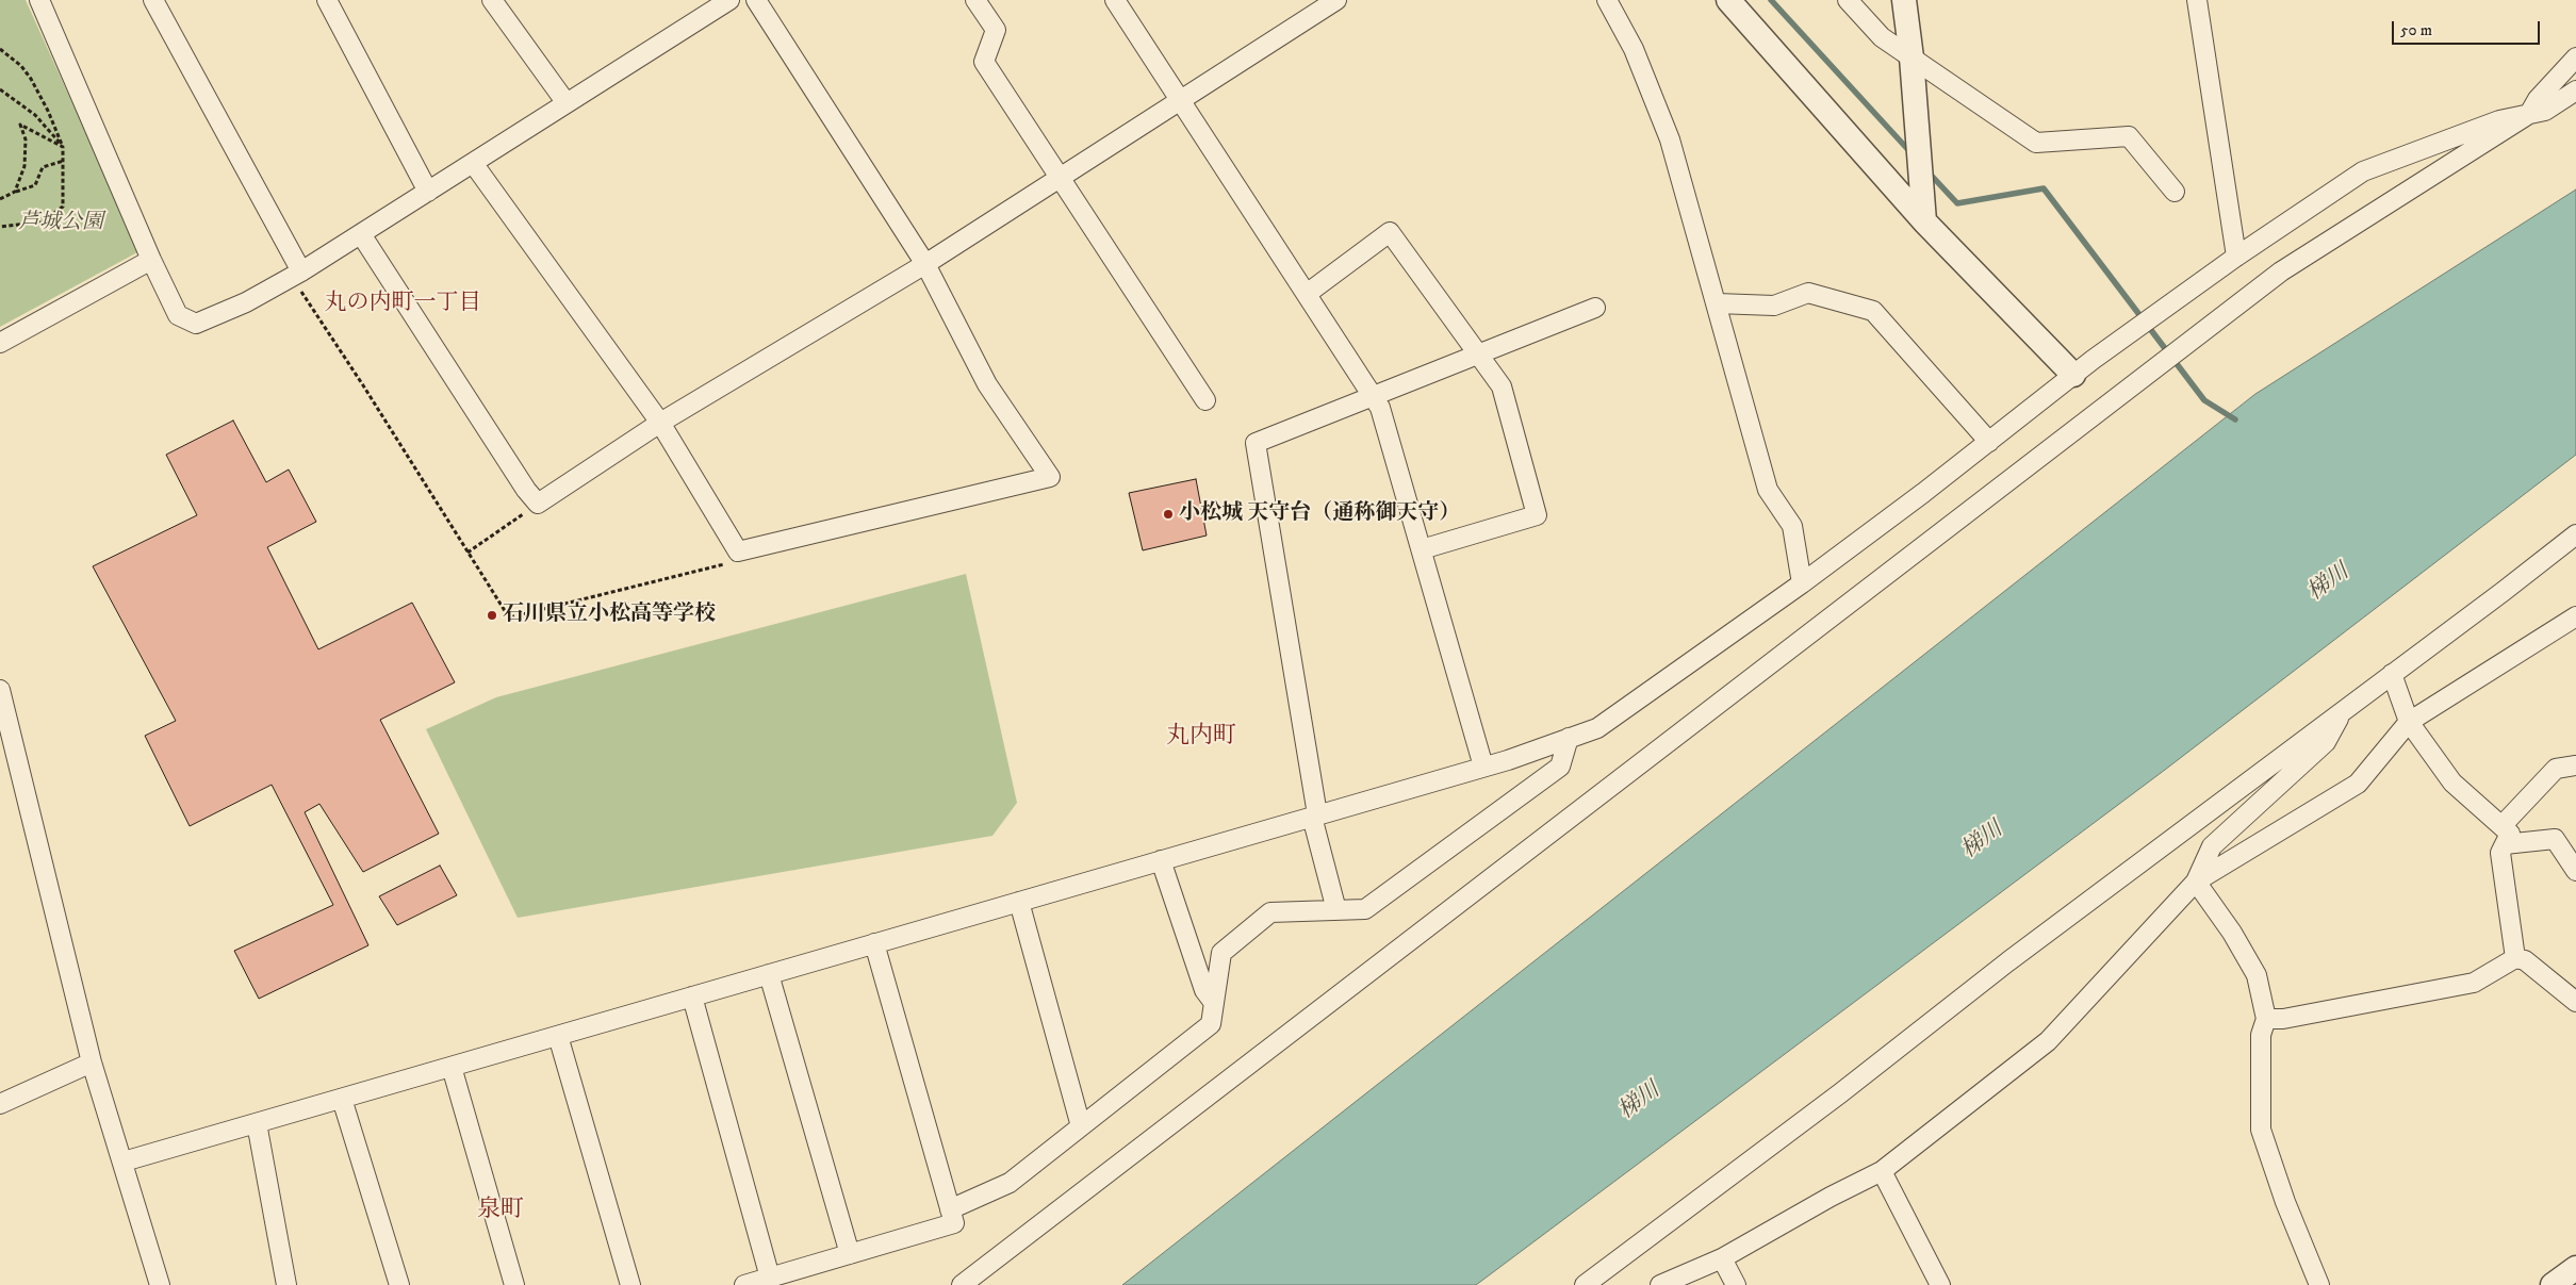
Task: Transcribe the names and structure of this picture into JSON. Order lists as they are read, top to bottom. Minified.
{"districts":["丸の内町一丁目","丸内町","泉町"],"water":["梯川"],"parks":["芦城公園"],"places":["小松城 天守台（通称御天守）","石川県立小松高等学校"],"scale_bar":"50 m"}
